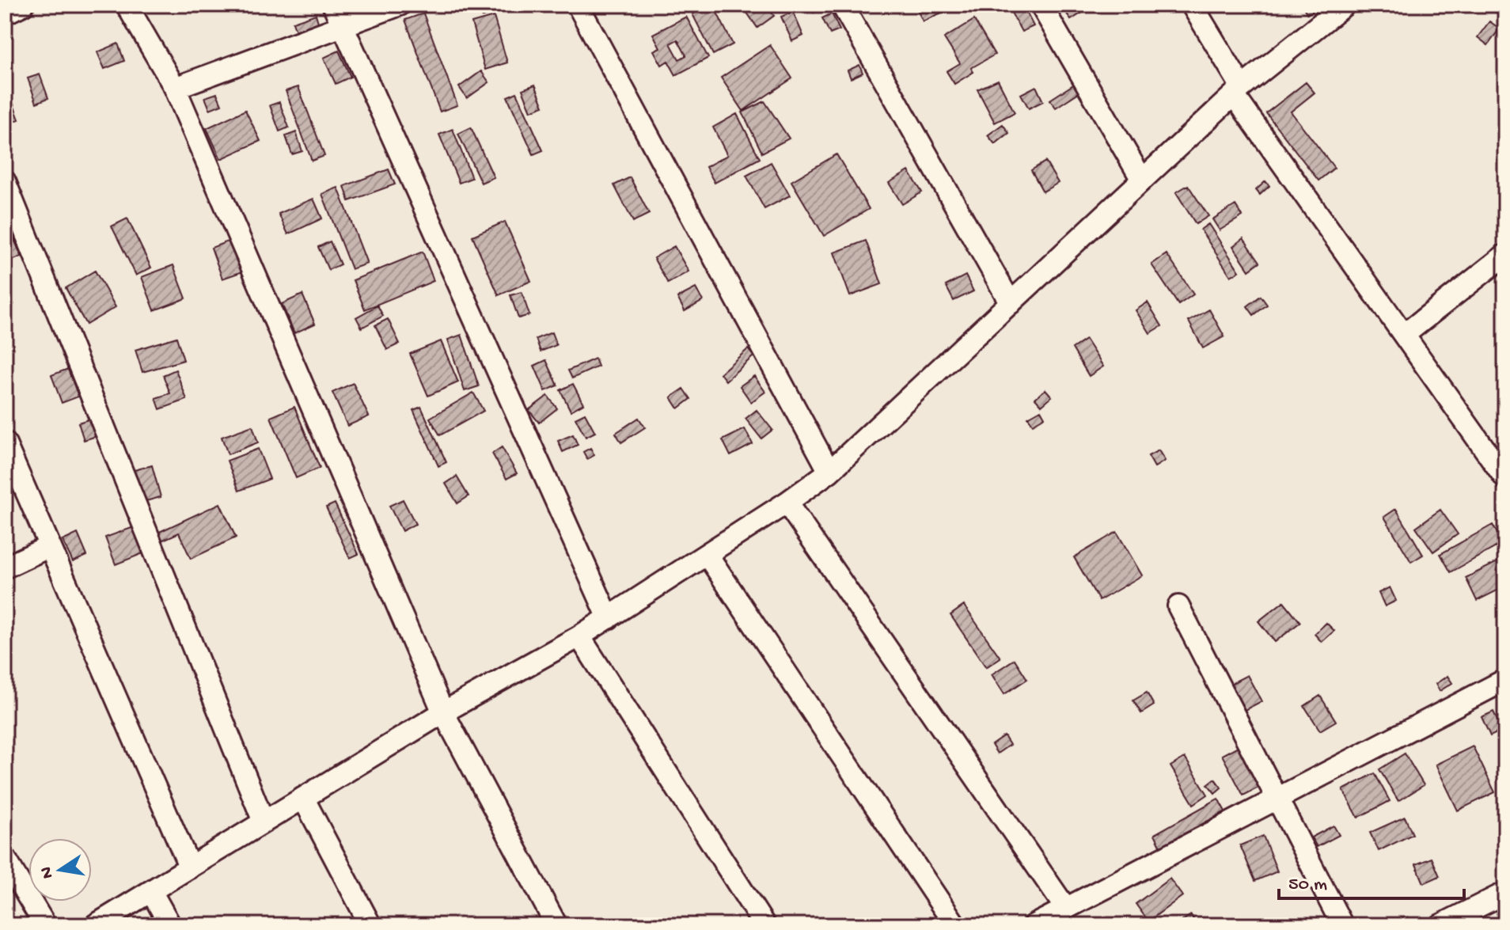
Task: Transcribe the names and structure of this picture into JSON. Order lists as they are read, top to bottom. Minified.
{"scale_bar":"50 m","north":"left"}
